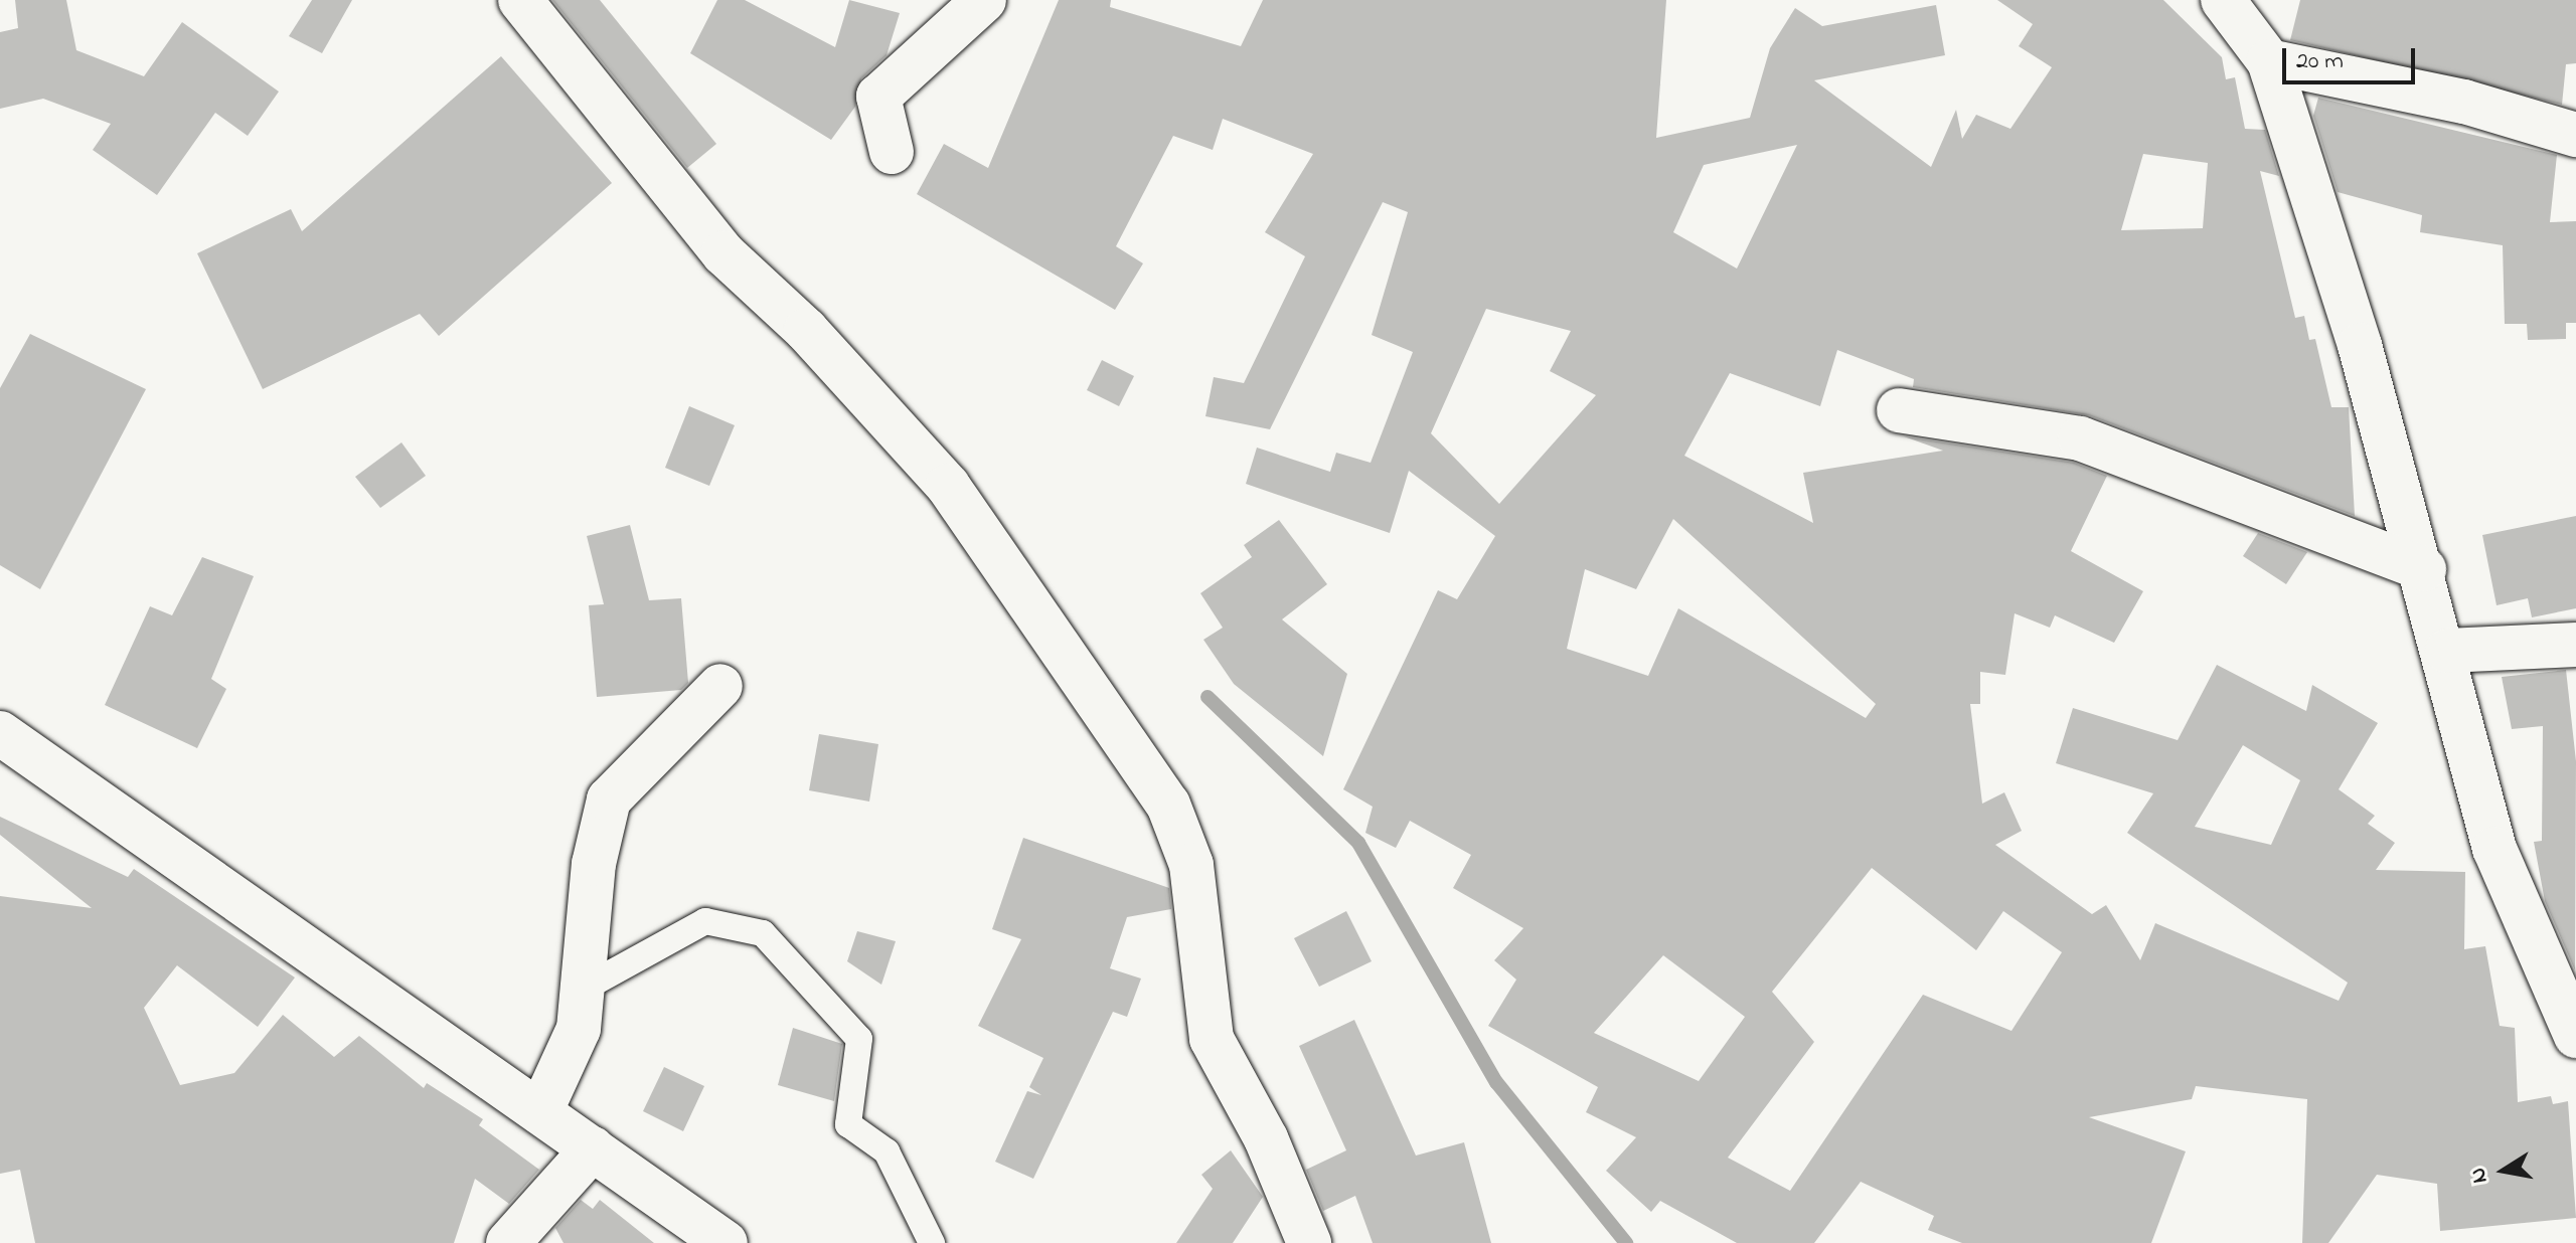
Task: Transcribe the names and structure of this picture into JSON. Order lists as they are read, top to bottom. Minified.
{"scale_bar":"20 m","north":"left"}
